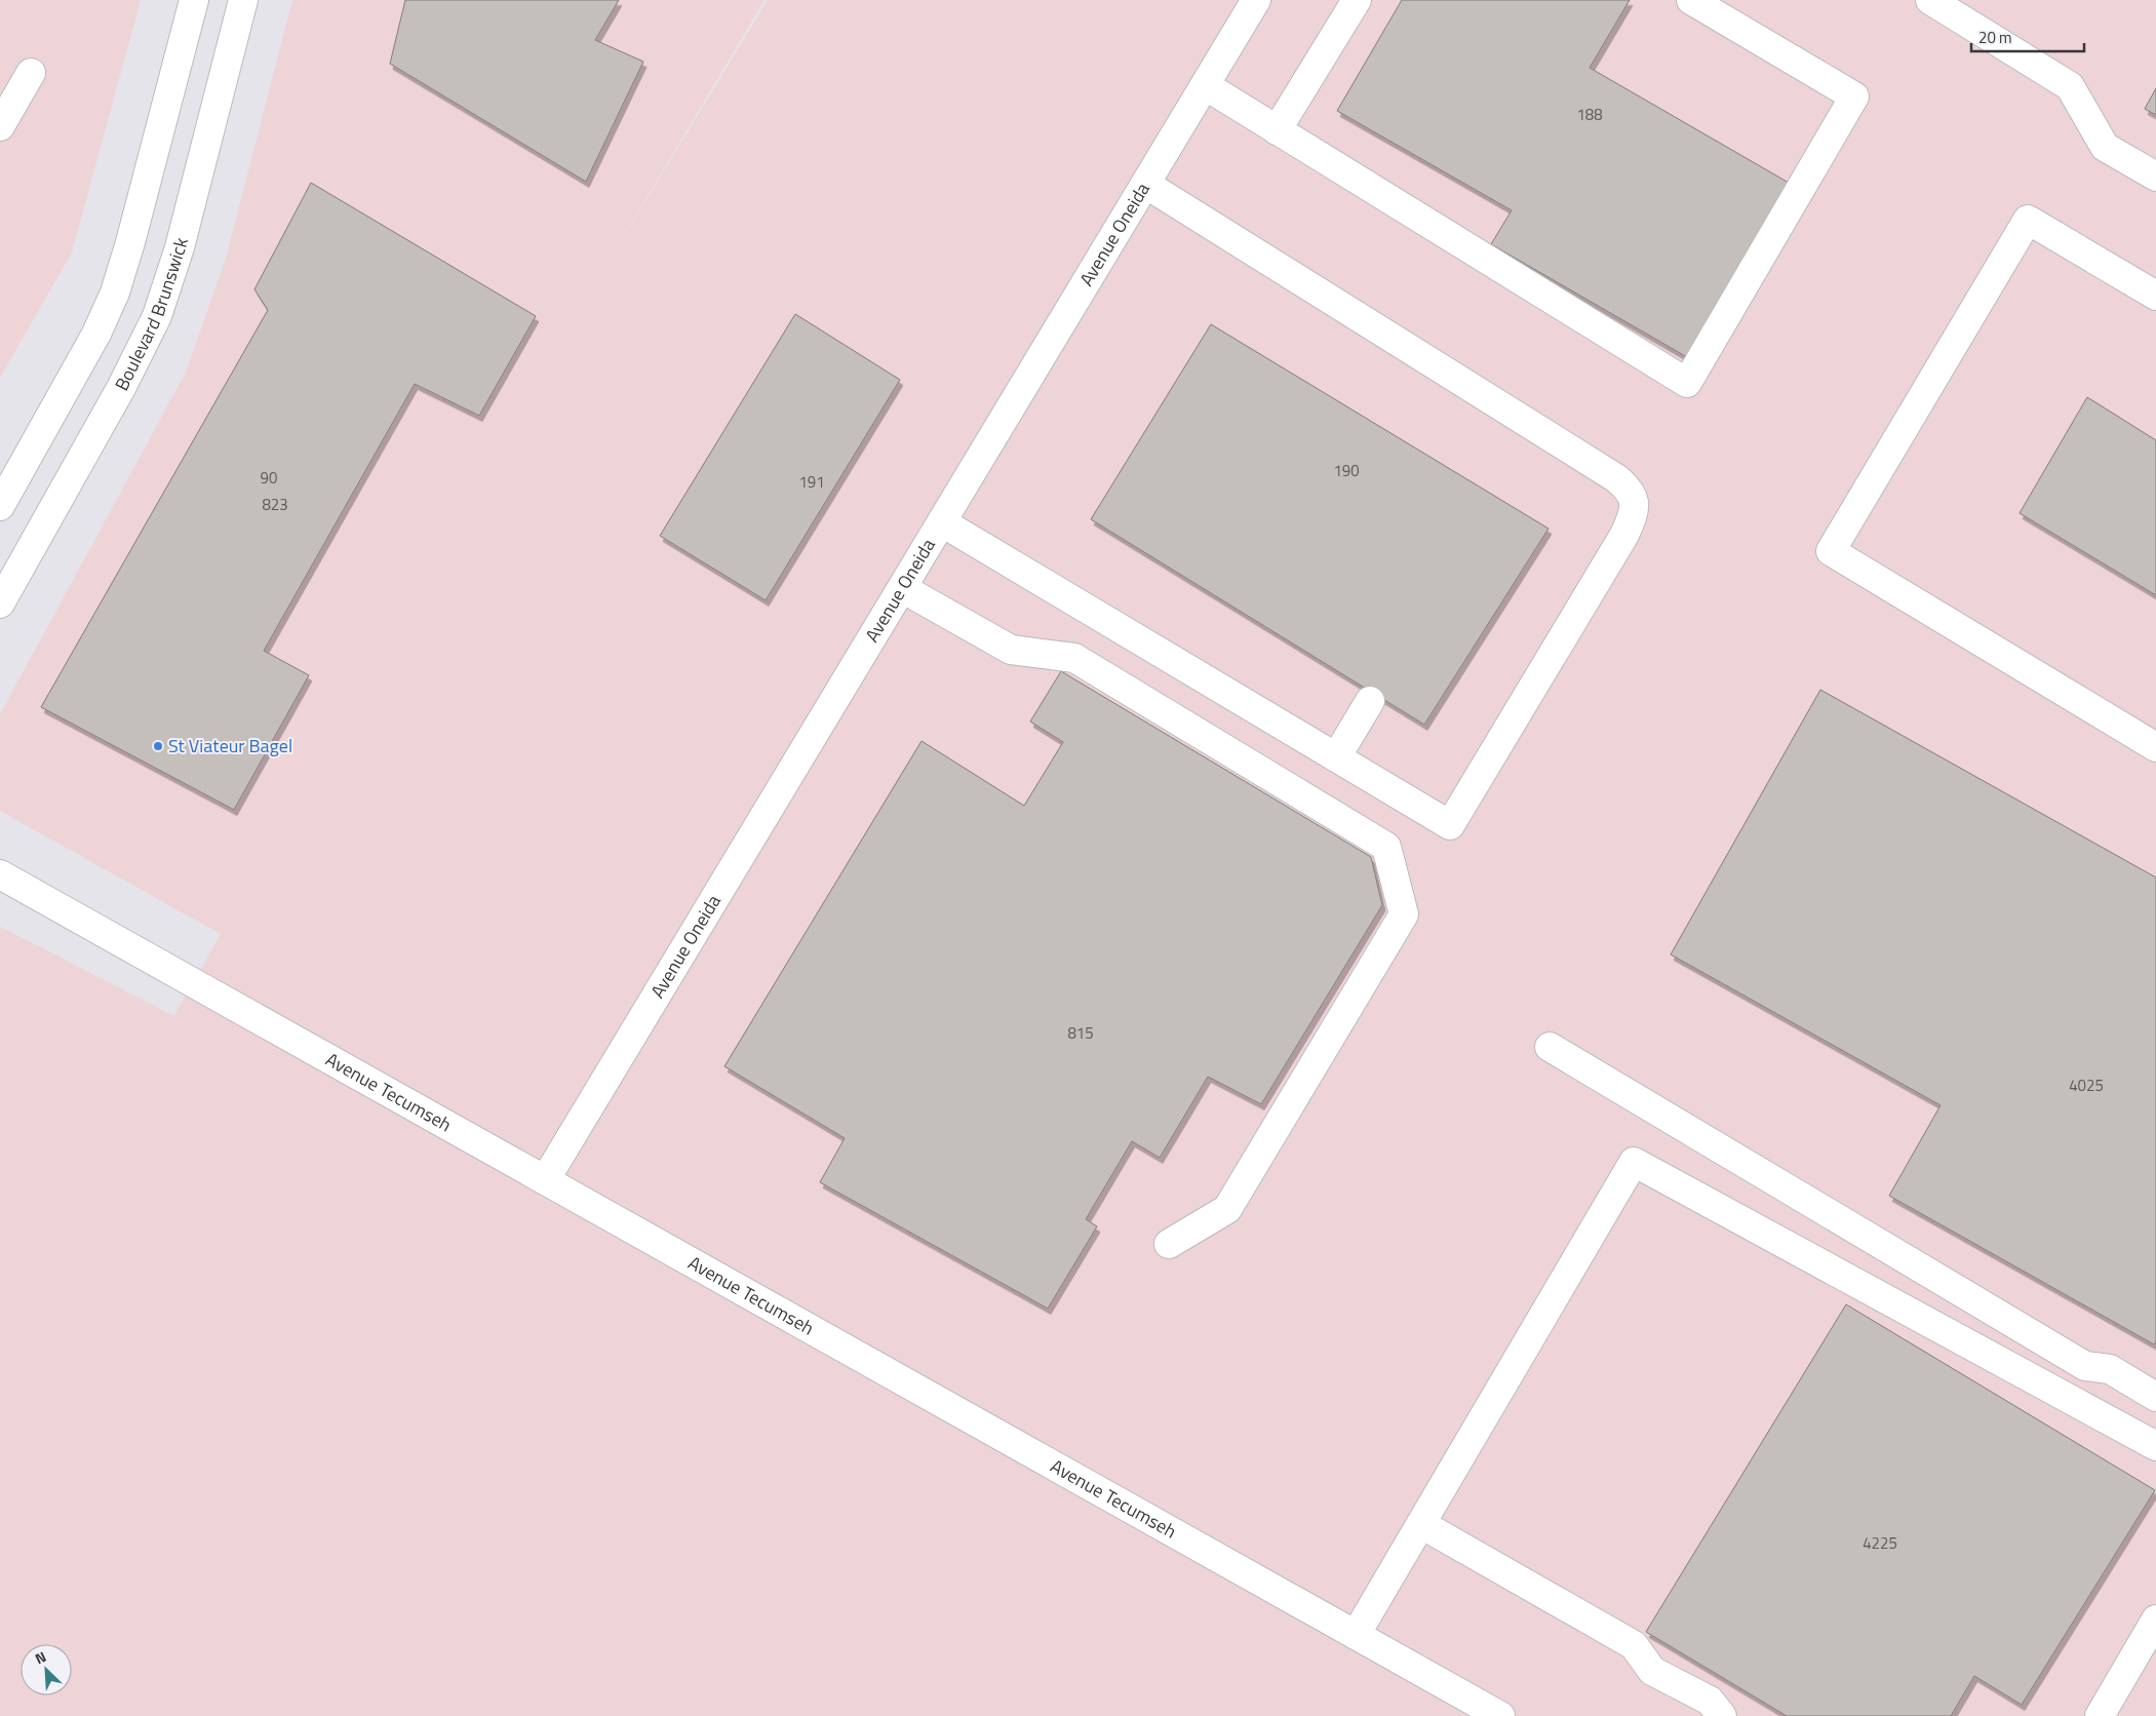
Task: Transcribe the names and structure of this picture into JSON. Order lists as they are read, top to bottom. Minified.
{"streets":{"street":["Avenue Oneida","Boulevard Brunswick","Avenue Tecumseh"]},"crossings":[["Avenue Oneida","Avenue Tecumseh"]],"places":["St Viateur Bagel"],"house_numbers":["188","190","90","191","823","815","4025","4225"],"scale_bar":"20 m","north":"top left"}
